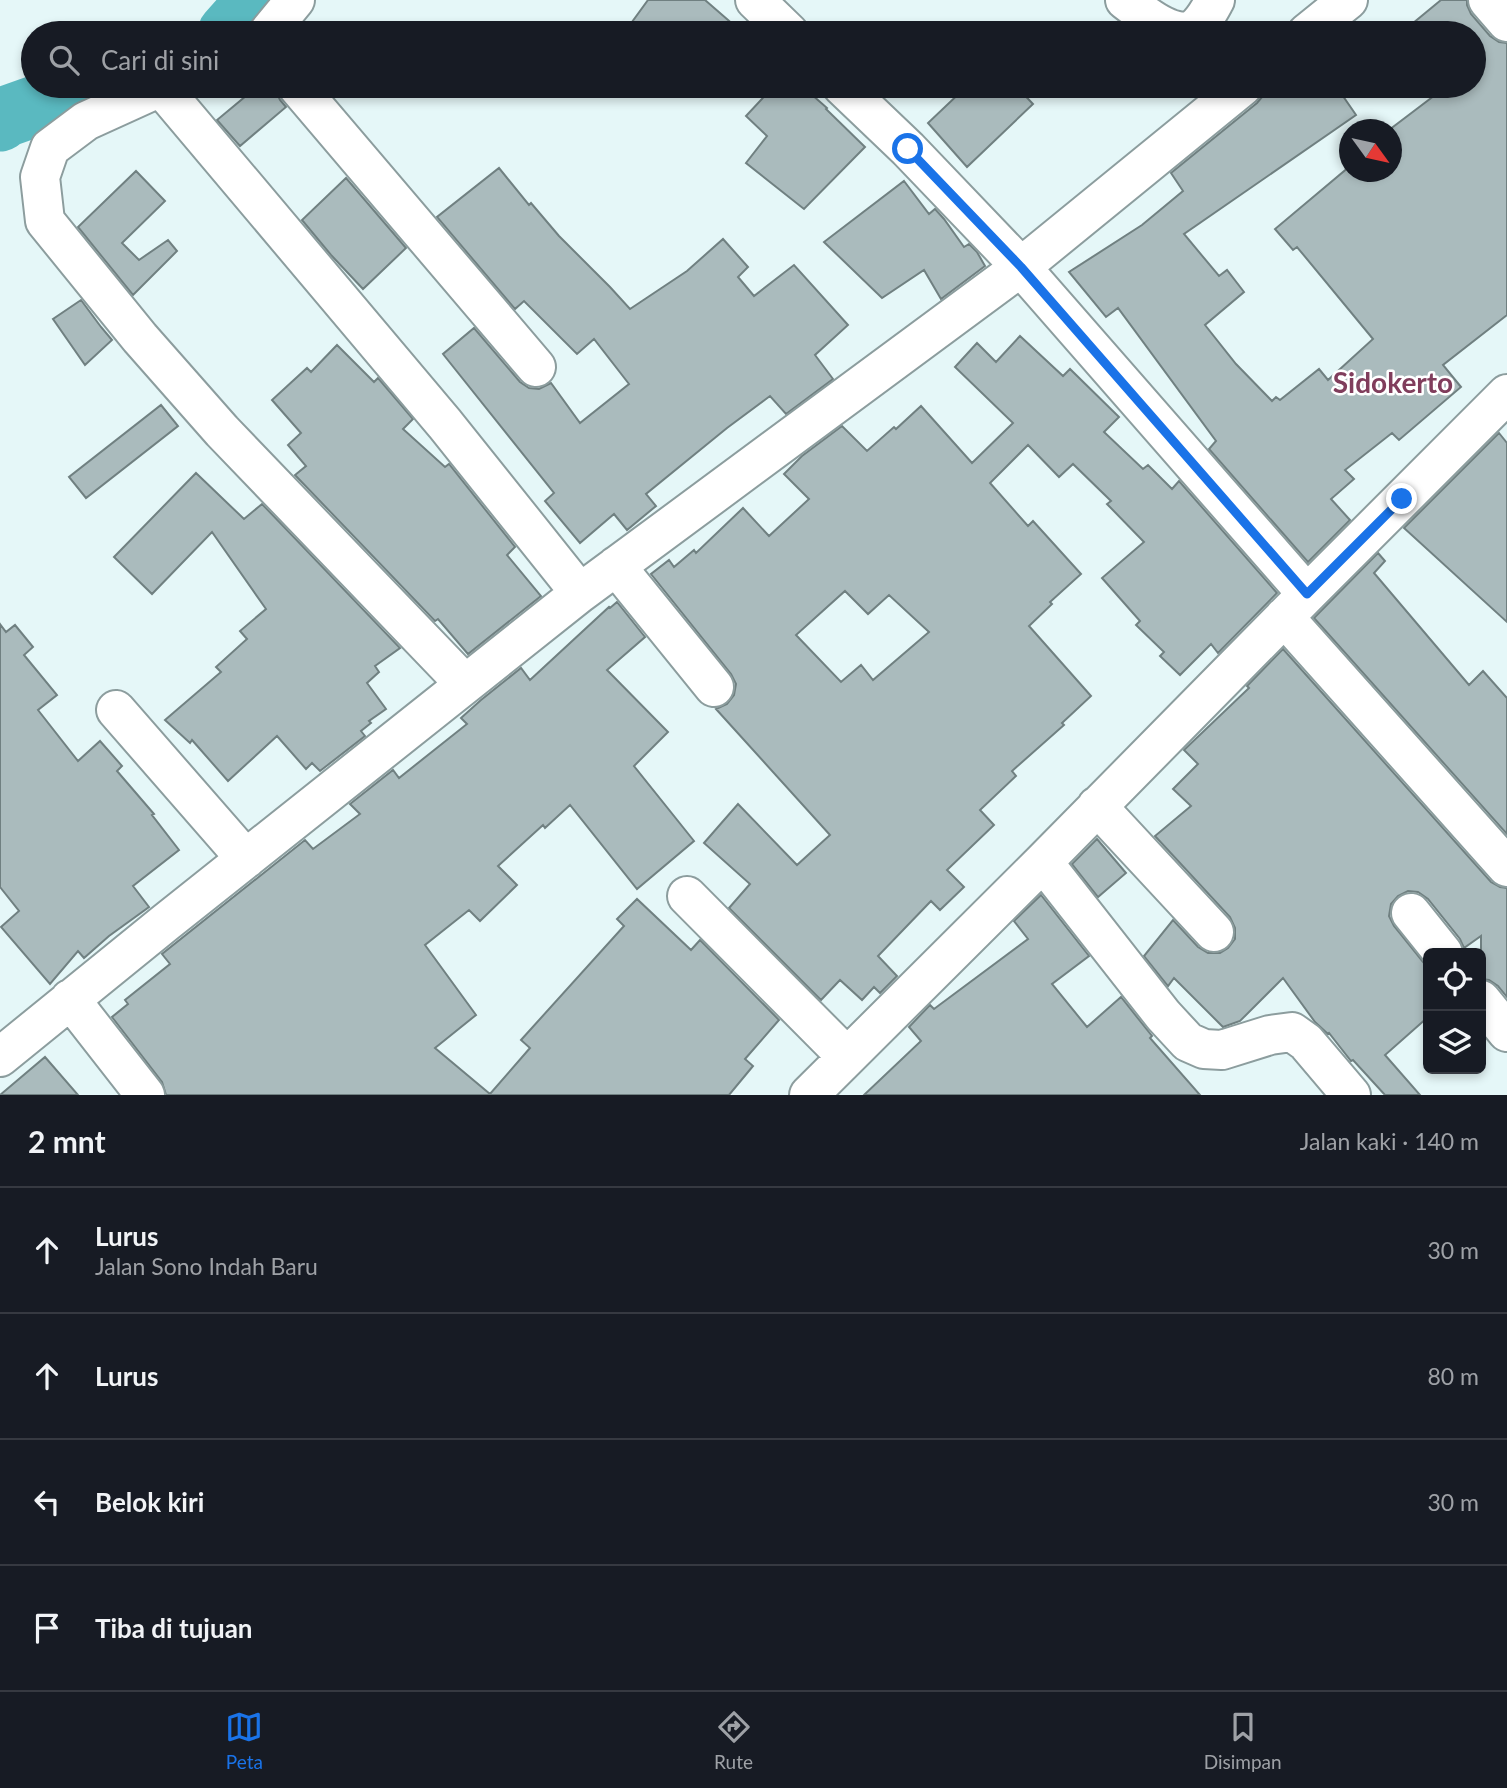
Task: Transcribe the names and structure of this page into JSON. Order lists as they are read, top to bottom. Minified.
{"districts":["Sidokerto"],"north":"bottom right","page":{"search":"Cari di sini","heading":["2 mnt","Jalan kaki · 140 m"],"list":[["Lurus","Jalan Sono Indah Baru","30 m"],["Lurus","80 m"],["Belok kiri","30 m"],"Tiba di tujuan"],"nav":["Peta","Rute","Disimpan"]}}
